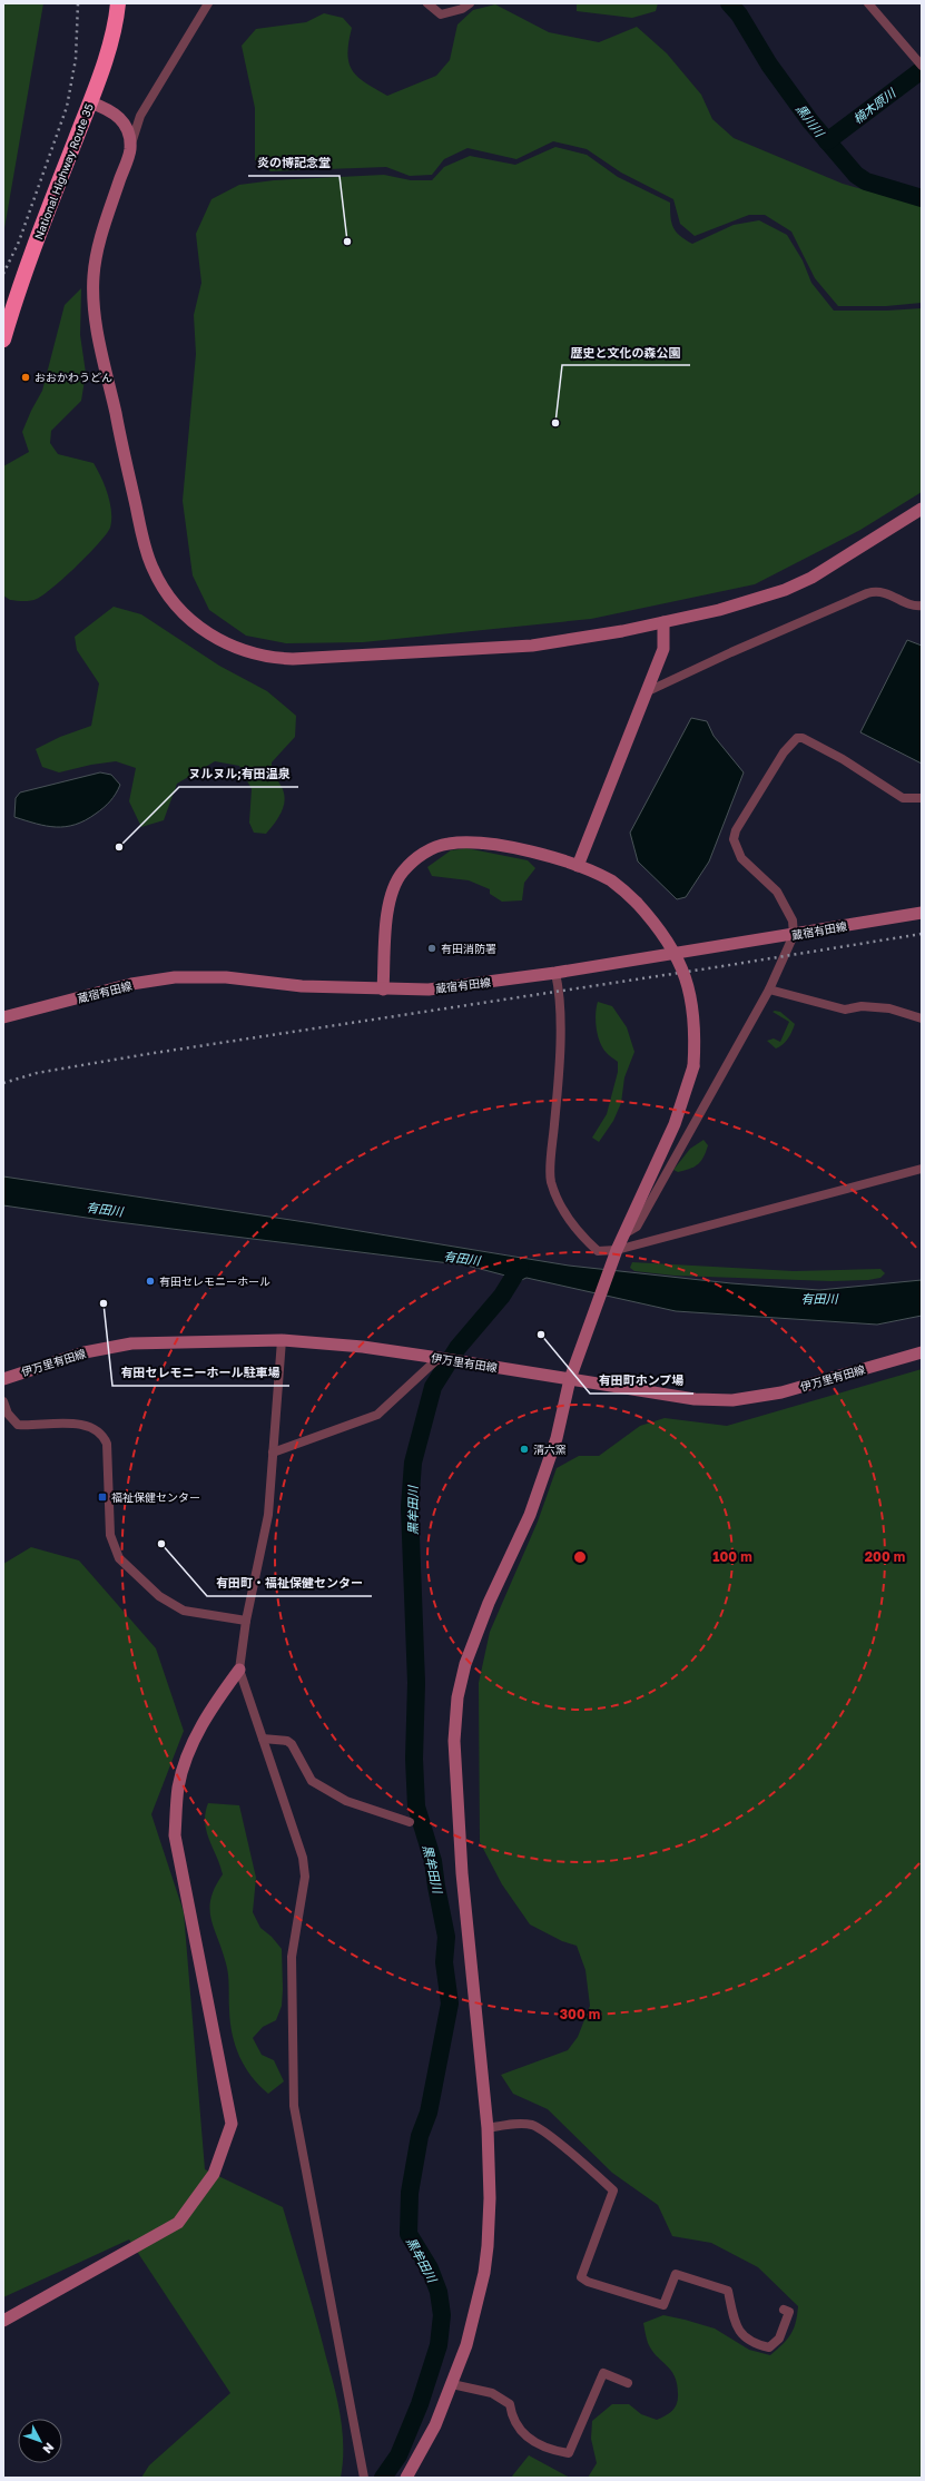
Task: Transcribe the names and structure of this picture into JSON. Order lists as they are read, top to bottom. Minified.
{"streets":{"highway":["National Highway Route 35"],"street":["蔵宿有田線","伊万里有田線"]},"water":["楠木原川","黒川川","有田川","黒牟田川"],"places":{"other":["炎の博記念堂","おおかわうどん","歴史と文化の森公園","ヌルヌル;有田温泉","有田消防署","有田セレモニーホール","有田セレモニーホール駐車場","有田町ホンプ場","清六窯","有田町・福祉保健センター"],"transit":["福祉保健センター"]},"north":"bottom right","rings":["100 m","200 m","300 m"]}
